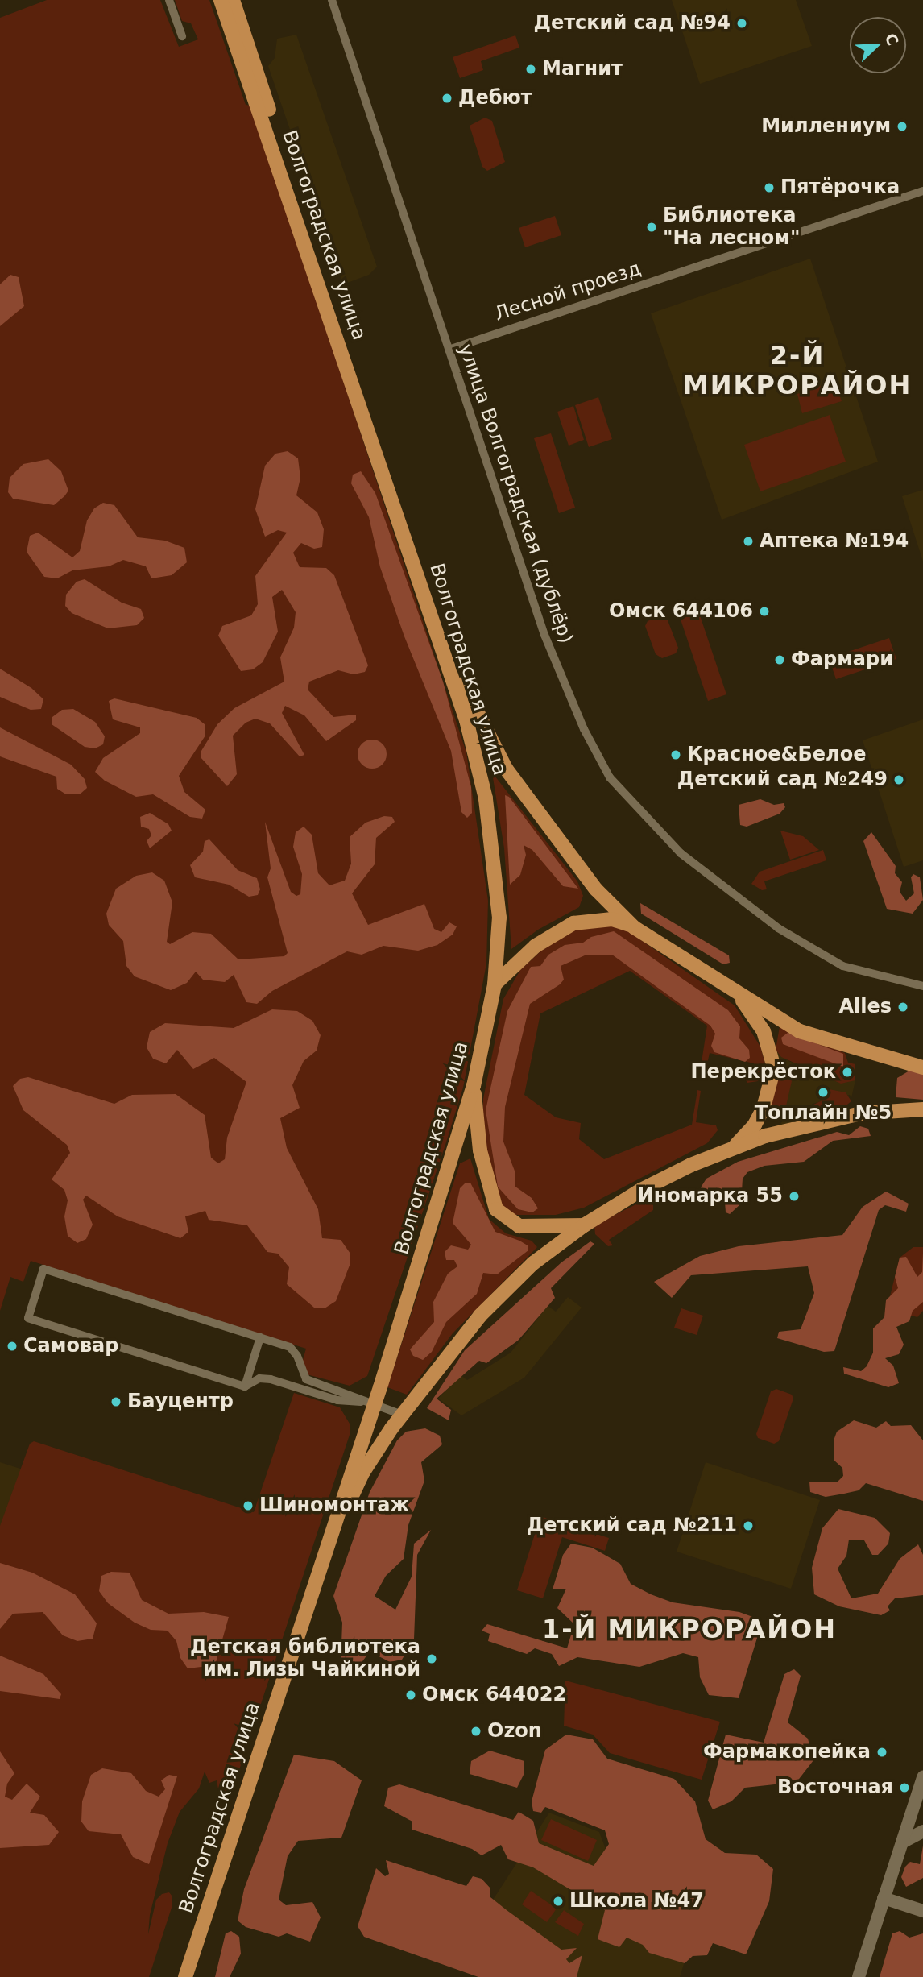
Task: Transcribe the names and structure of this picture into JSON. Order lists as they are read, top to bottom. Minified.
{"streets":{"main road":["Волгоградская улица"],"street":["Лесной проезд","улица Волгоградская (дублёр)"]},"crossings":[["Лесной проезд","улица Волгоградская (дублёр)"]],"districts":["2-Й МИКРОРАЙОН","1-Й МИКРОРАЙОН"],"places":["Детский сад №94","Магнит","Дебют","Миллениум","Пятёрочка","Библиотека \"На лесном\"","Аптека №194","Омск 644106","Фармари","Красное&Белое","Детский сад №249","Alles","Перекрёсток","Топлайн №5","Иномарка 55","Самовар","Бауцентр","Шиномонтаж","Детский сад №211","Детская библиотека им. Лизы Чайкиной","Омск 644022","Ozon","Фармакопейка","Восточная","Школа №47"],"north":"top right"}
